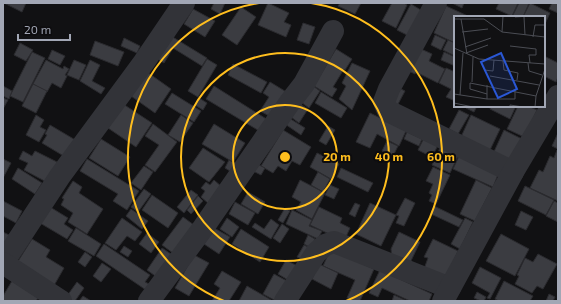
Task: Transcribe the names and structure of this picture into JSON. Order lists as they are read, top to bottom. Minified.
{"scale_bar":"20 m","rings":["20 m","40 m","60 m"]}
